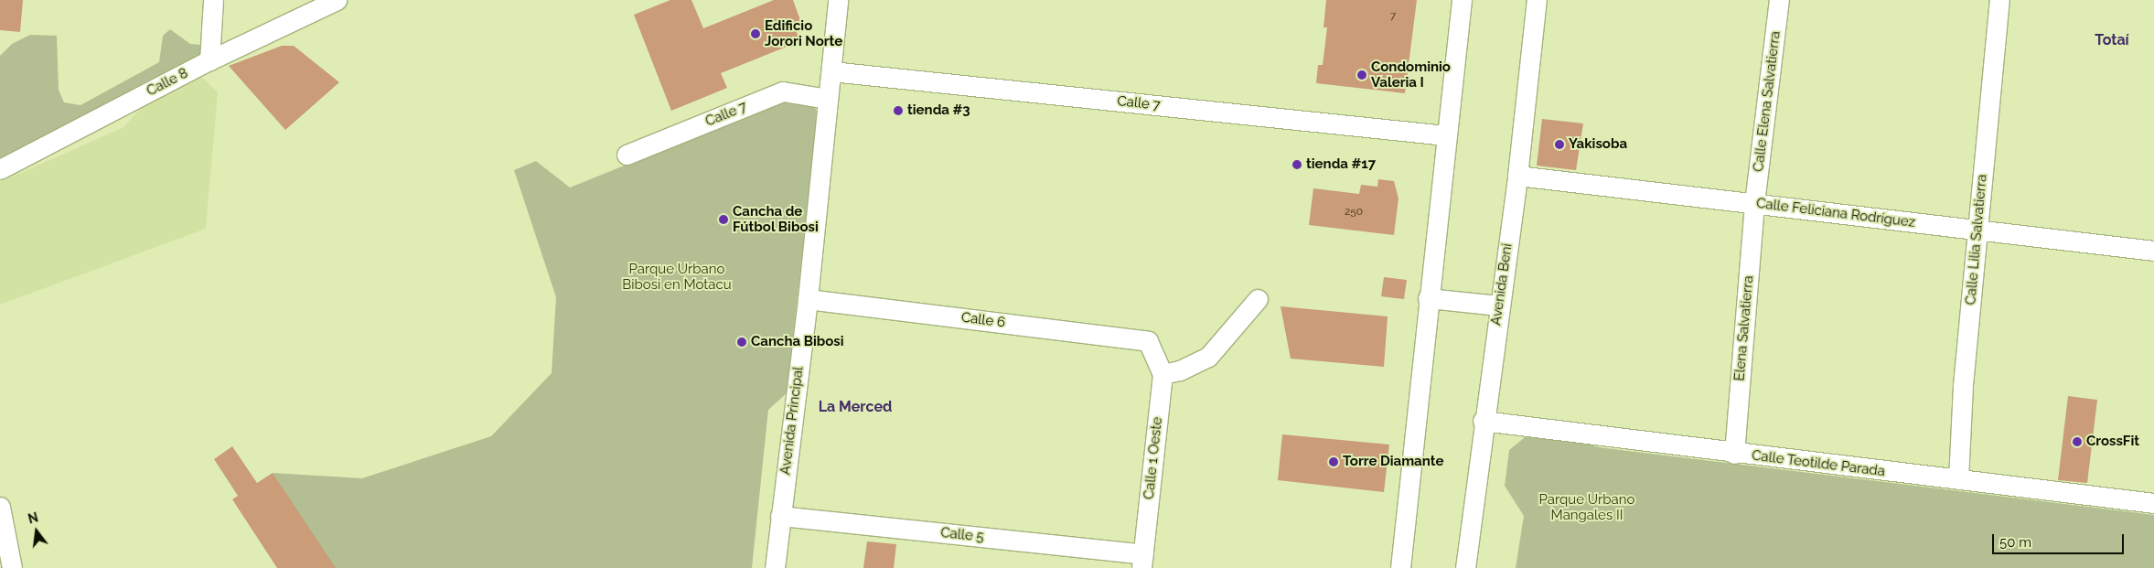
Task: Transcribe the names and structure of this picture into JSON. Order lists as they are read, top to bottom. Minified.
{"streets":{"street":["Calle 8","Calle Elena Salvatierra","Calle 7","Calle Feliciana Rodríguez","Calle Lilia Salvatierra","Avenida Beni","Calle 6","Elena Salvatierra","Avenida Principal","Calle 1 Oeste","Calle Teotilde Parada","Calle 5"]},"crossings":[["Calle Elena Salvatierra","Calle Feliciana Rodríguez"],["Calle Elena Salvatierra","Elena Salvatierra"],["Calle 7","Avenida Principal"],["Calle Feliciana Rodríguez","Calle Lilia Salvatierra"],["Calle Feliciana Rodríguez","Avenida Beni"],["Calle Feliciana Rodríguez","Elena Salvatierra"],["Calle Lilia Salvatierra","Calle Teotilde Parada"],["Avenida Beni","Calle Teotilde Parada"],["Calle 6","Avenida Principal"],["Calle 6","Calle 1 Oeste"],["Elena Salvatierra","Calle Teotilde Parada"],["Avenida Principal","Calle 5"],["Calle 1 Oeste","Calle 5"]],"districts":["Totaí","La Merced"],"parks":["Parque Urbano Bibosi en Motacu","Parque Urbano Mangales II"],"places":["Edificio Jorori Norte","Condominio Valeria I","tienda #3","Yakisoba","tienda #17","Cancha de Fútbol Bibosi","Cancha Bibosi","CrossFit","Torre Diamante"],"house_numbers":["7","250"],"scale_bar":"50 m","north":"top"}
